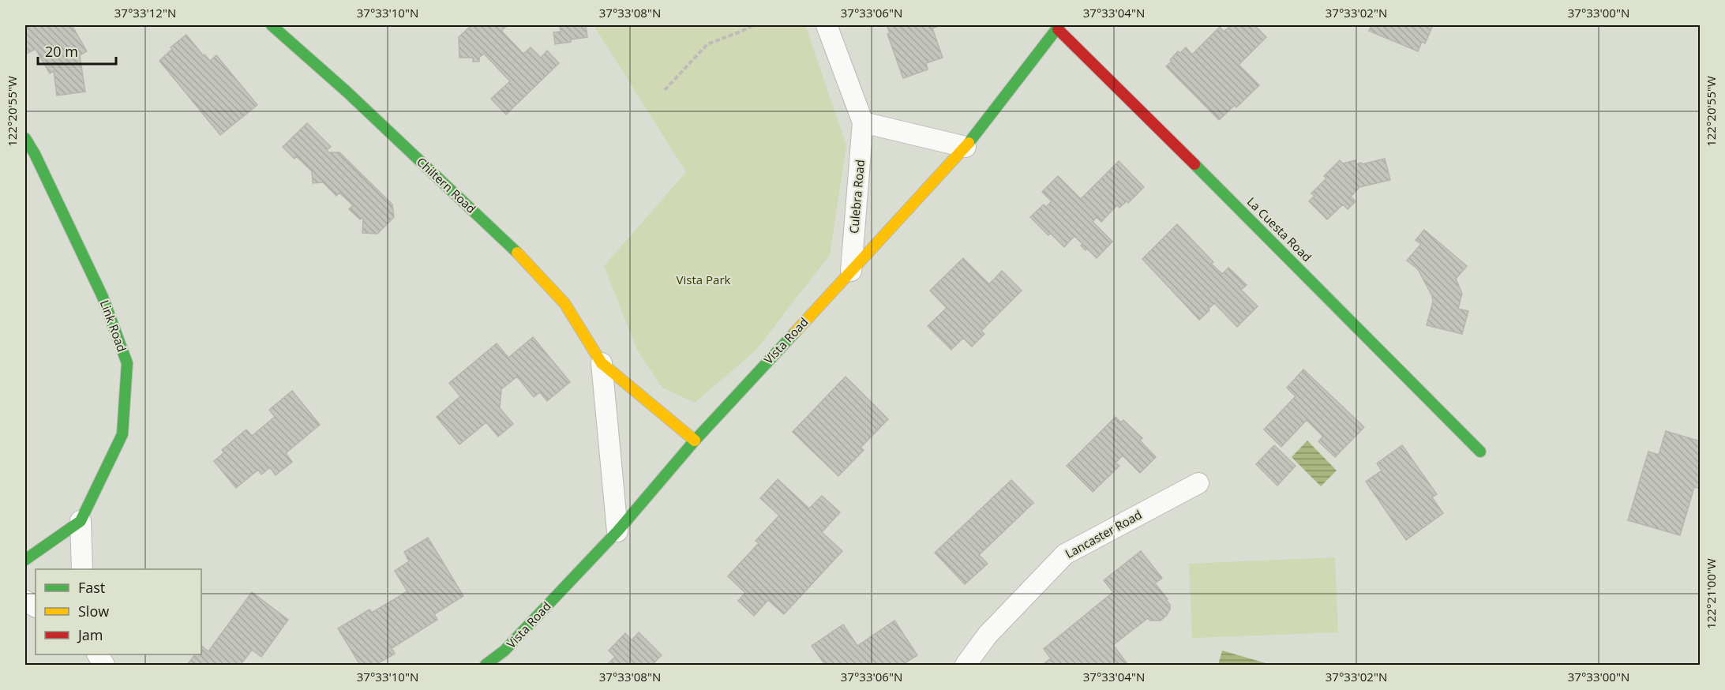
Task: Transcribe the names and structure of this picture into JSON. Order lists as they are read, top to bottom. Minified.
{"streets":{"street":["Chiltern Road","Culebra Road","La Cuesta Road","Link Road","Vista Road","Lancaster Road"]},"crossings":[["Chiltern Road","Vista Road"],["Culebra Road","Vista Road"],["La Cuesta Road","Vista Road"]],"parks":["Vista Park"],"legend":["Fast","Slow","Jam"],"scale_bar":"20 m","coordinates":["37°33'12\"N","37°33'10\"N","37°33'08\"N","37°33'06\"N","37°33'04\"N","37°33'02\"N","37°33'00\"N","122°20'55\"W","122°21'00\"W"]}
